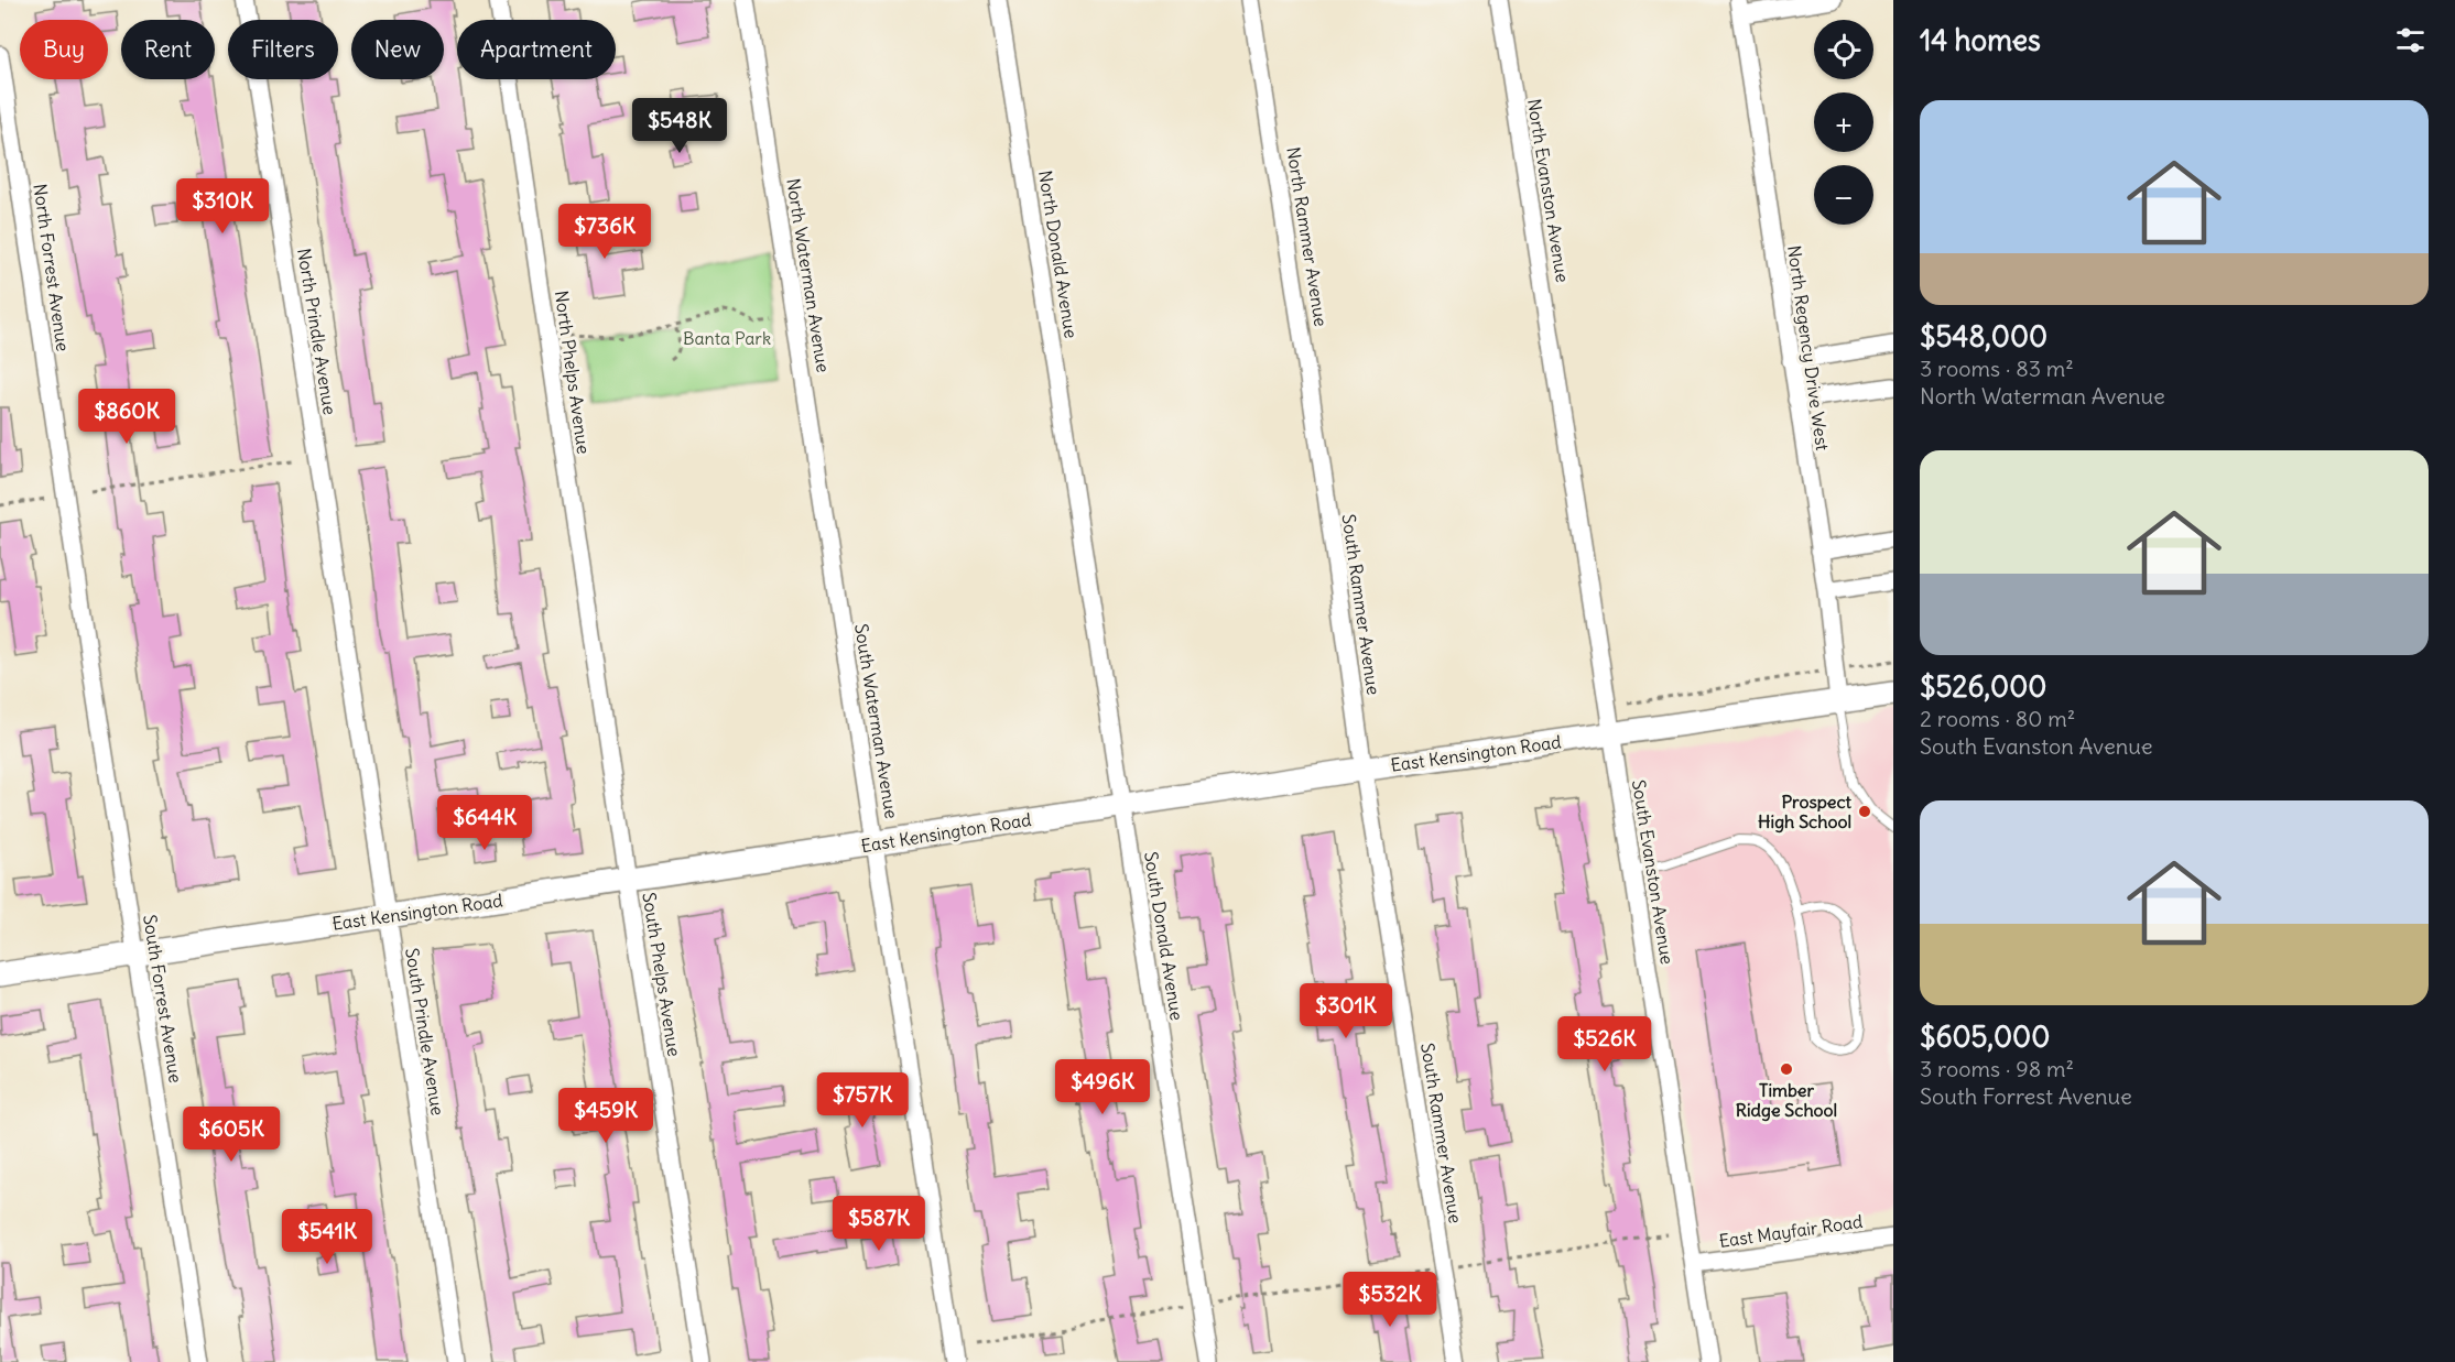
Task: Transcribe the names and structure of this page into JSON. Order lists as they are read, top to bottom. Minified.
{"streets":{"main road":["East Kensington Road"],"street":["North Evanston Avenue","North Rammer Avenue","North Donald Avenue","North Forrest Avenue","North Waterman Avenue","North Prindle Avenue","North Regency Drive West","North Phelps Avenue","South Rammer Avenue","South Waterman Avenue","South Evanston Avenue","South Donald Avenue","South Phelps Avenue","South Forrest Avenue","South Prindle Avenue","East Mayfair Road"]},"crossings":[["North Evanston Avenue","South Evanston Avenue"],["North Rammer Avenue","South Rammer Avenue"],["North Donald Avenue","South Donald Avenue"],["North Forrest Avenue","South Forrest Avenue"],["North Waterman Avenue","South Waterman Avenue"],["North Prindle Avenue","South Prindle Avenue"],["North Regency Drive West","East Kensington Road"],["North Phelps Avenue","South Phelps Avenue"],["South Rammer Avenue","East Kensington Road"],["South Waterman Avenue","East Kensington Road"],["East Kensington Road","South Evanston Avenue"],["East Kensington Road","South Donald Avenue"],["East Kensington Road","South Phelps Avenue"],["East Kensington Road","South Forrest Avenue"],["East Kensington Road","South Prindle Avenue"],["South Evanston Avenue","East Mayfair Road"]],"parks":["Banta Park"],"places":["Prospect High School","Timber Ridge School"],"page":{"heading":"14 homes","map_buttons":["+","−"],"chip":["Buy","Rent","Filters","New","Apartment"],"list":[{"name":"$548,000","note":"3 rooms · 83 m² · North Waterman Avenue"},{"name":"$526,000","note":"2 rooms · 80 m² · South Evanston Avenue"},{"name":"$605,000","note":"3 rooms · 98 m² · South Forrest Avenue"}],"price":["$548K","$310K","$736K","$860K","$644K","$301K","$526K","$496K","$757K","$459K","$605K","$587K","$541K","$532K"]}}
